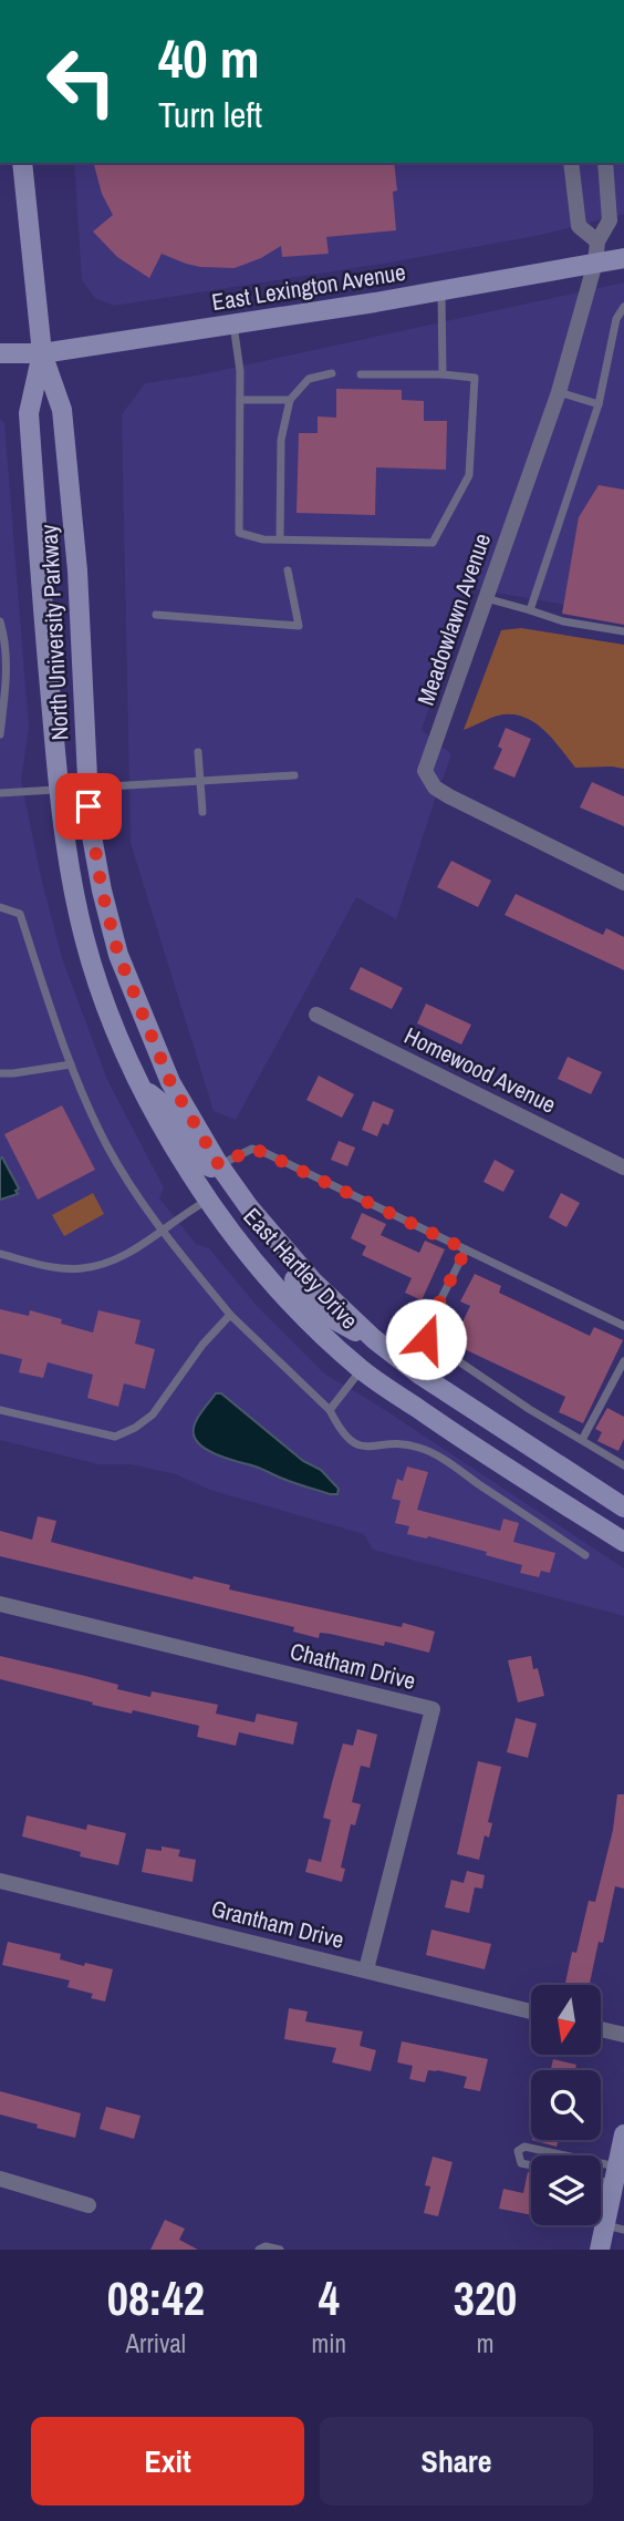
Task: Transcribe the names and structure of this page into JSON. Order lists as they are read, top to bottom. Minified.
{"streets":{"main road":["East Lexington Avenue","North University Parkway","East Hartley Drive"],"street":["Meadowlawn Avenue","Homewood Avenue","Chatham Drive","Grantham Drive"]},"crossings":[["East Lexington Avenue","Meadowlawn Avenue"],["East Lexington Avenue","North University Parkway"],["North University Parkway","East Hartley Drive"],["Chatham Drive","Grantham Drive"]],"north":"bottom","page":{"turn":["40 m","Turn left"],"eta":["08:42","Arrival","4","min","320","m"],"buttons":["Exit","Share"]}}
